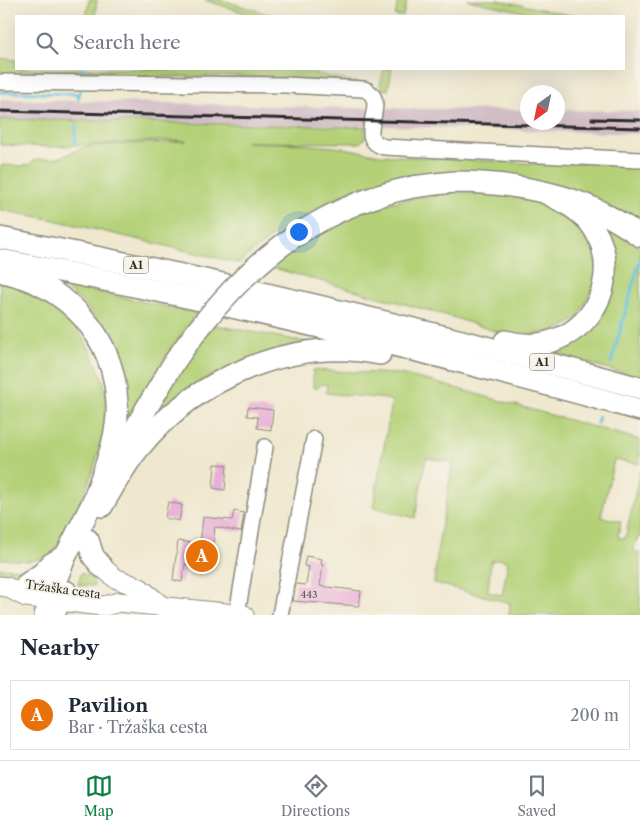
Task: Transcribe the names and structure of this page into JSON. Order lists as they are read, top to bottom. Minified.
{"streets":{"highway":["A1"],"main road":["Tržaška cesta"]},"house_numbers":["443"],"north":"bottom left","page":{"search":"Search here","pins":"A","heading":"Nearby","list":[{"mark":"A","name":"Pavilion","note":"Bar · Tržaška cesta","value":"200 m"}],"nav":["Map","Directions","Saved"]}}
